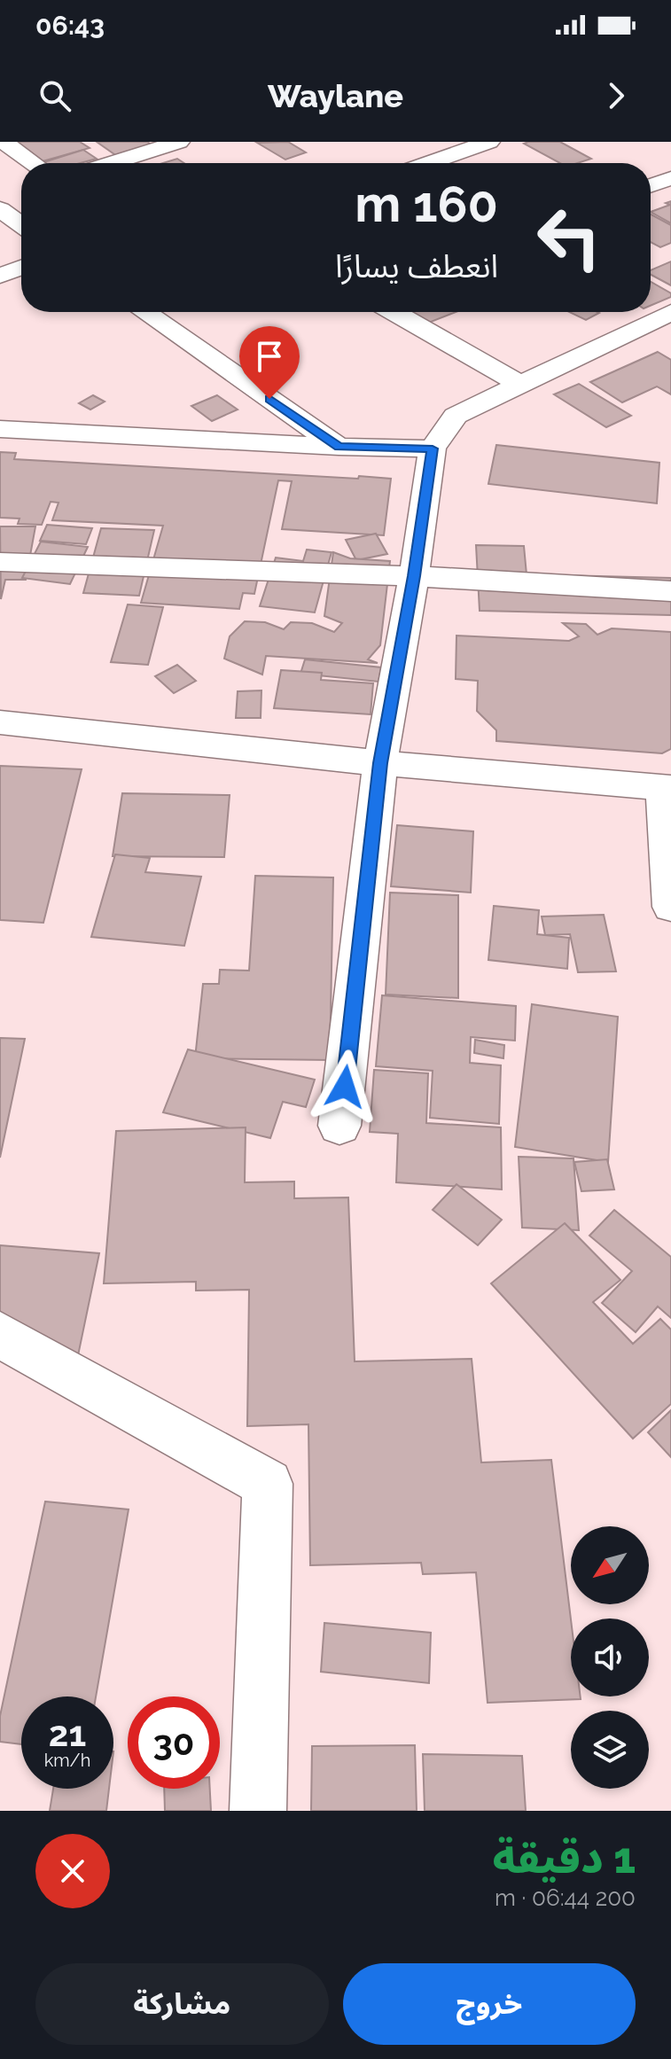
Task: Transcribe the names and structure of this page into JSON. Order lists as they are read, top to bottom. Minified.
{"north":"bottom left","page":{"status":"06:43","header":"Waylane","turn":["160 m","انعطف يسارًا"],"speed":"21 km/h","limit":"30","heading":["1 دقيقة","200 m · 06:44"],"buttons":["خروج","مشاركة"]}}
